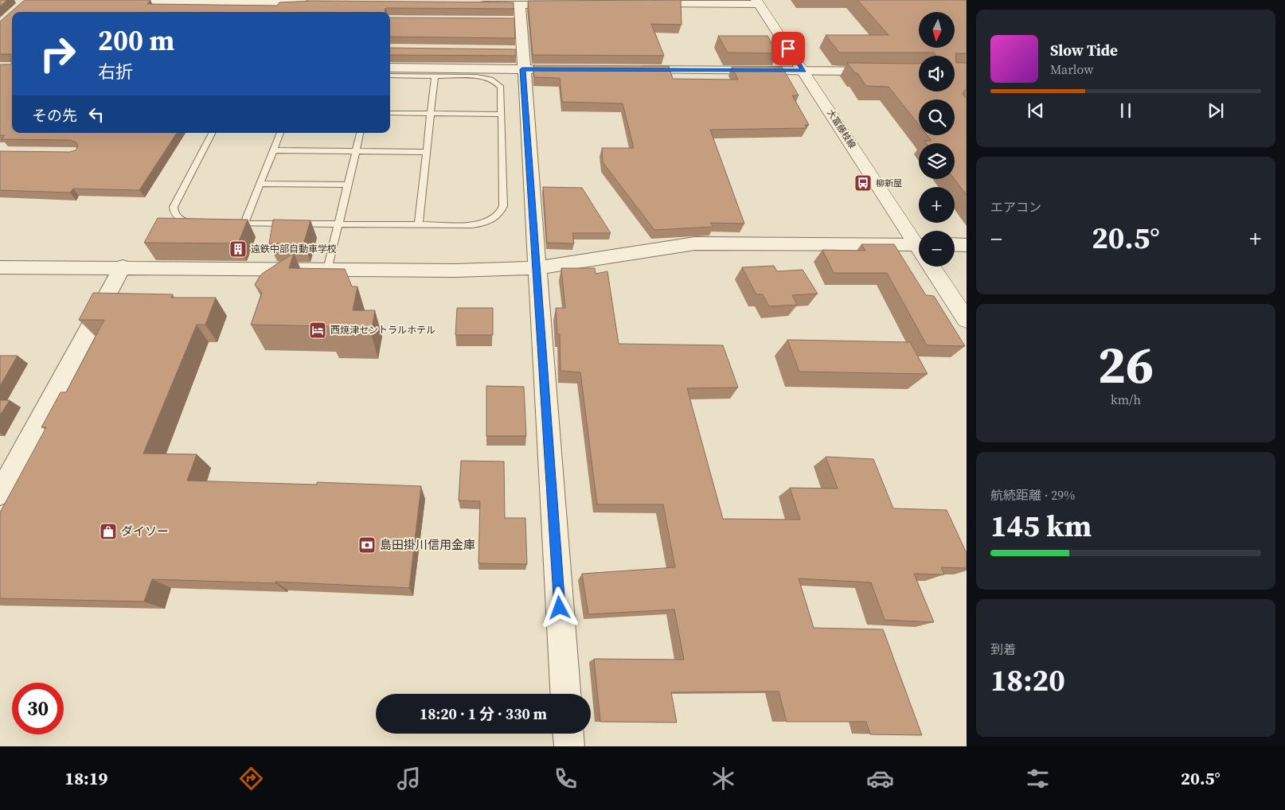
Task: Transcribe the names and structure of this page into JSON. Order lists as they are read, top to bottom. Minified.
{"streets":{"main road":["大富藤枝線"]},"places":{"bus stop":["柳新屋"],"building":["遠鉄中部自動車学校"],"hotel":["西焼津セントラルホテル"],"shop":["ダイソー"],"bank":["島田掛川信用金庫"]},"north":"bottom","page":{"map_buttons":["+","−"],"turn":["200 m","右折"],"song":["Slow Tide","Marlow"],"then":"その先","tile":["エアコン",["26","km/h"],["航続距離 · 29%","145 km"],["到着","18:20"]],"heat":["−","20.5°","+"],"limit":"30","trip":"18:20 · 1 分 · 330 m","tabs":["18:19","20.5°"]}}
